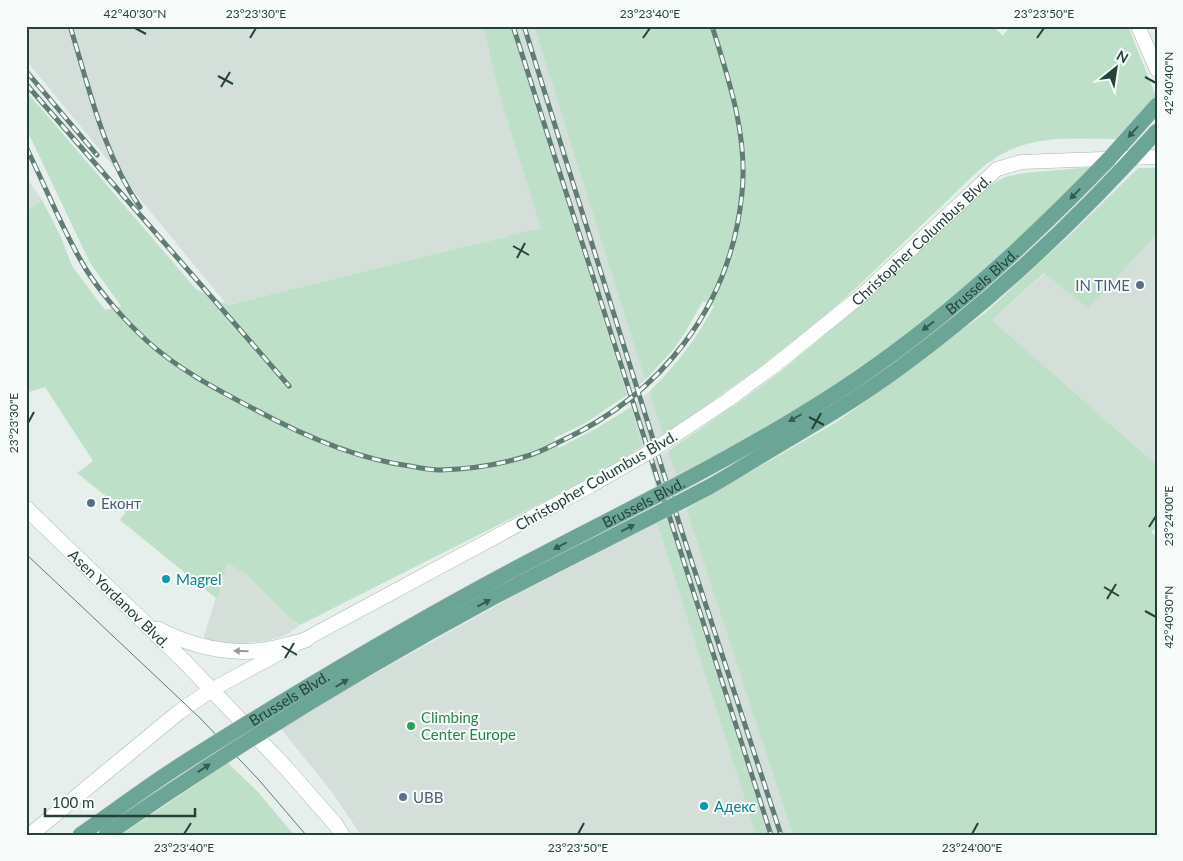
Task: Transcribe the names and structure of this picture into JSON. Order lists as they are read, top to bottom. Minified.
{"streets":{"main road":["Christopher Columbus Blvd.","Brussels Blvd.","Asen Yordanov Blvd."]},"crossings":[["Christopher Columbus Blvd.","Asen Yordanov Blvd."]],"places":["IN TIME","Еконт","Magrel","Climbing Center Europe","UBB","Адекс"],"scale_bar":"100 m","north":"top right","coordinates":["42°40'30\"N","23°23'30\"E","23°23'40\"E","23°23'50\"E","42°40'40\"N","23°24'00\"E"]}
